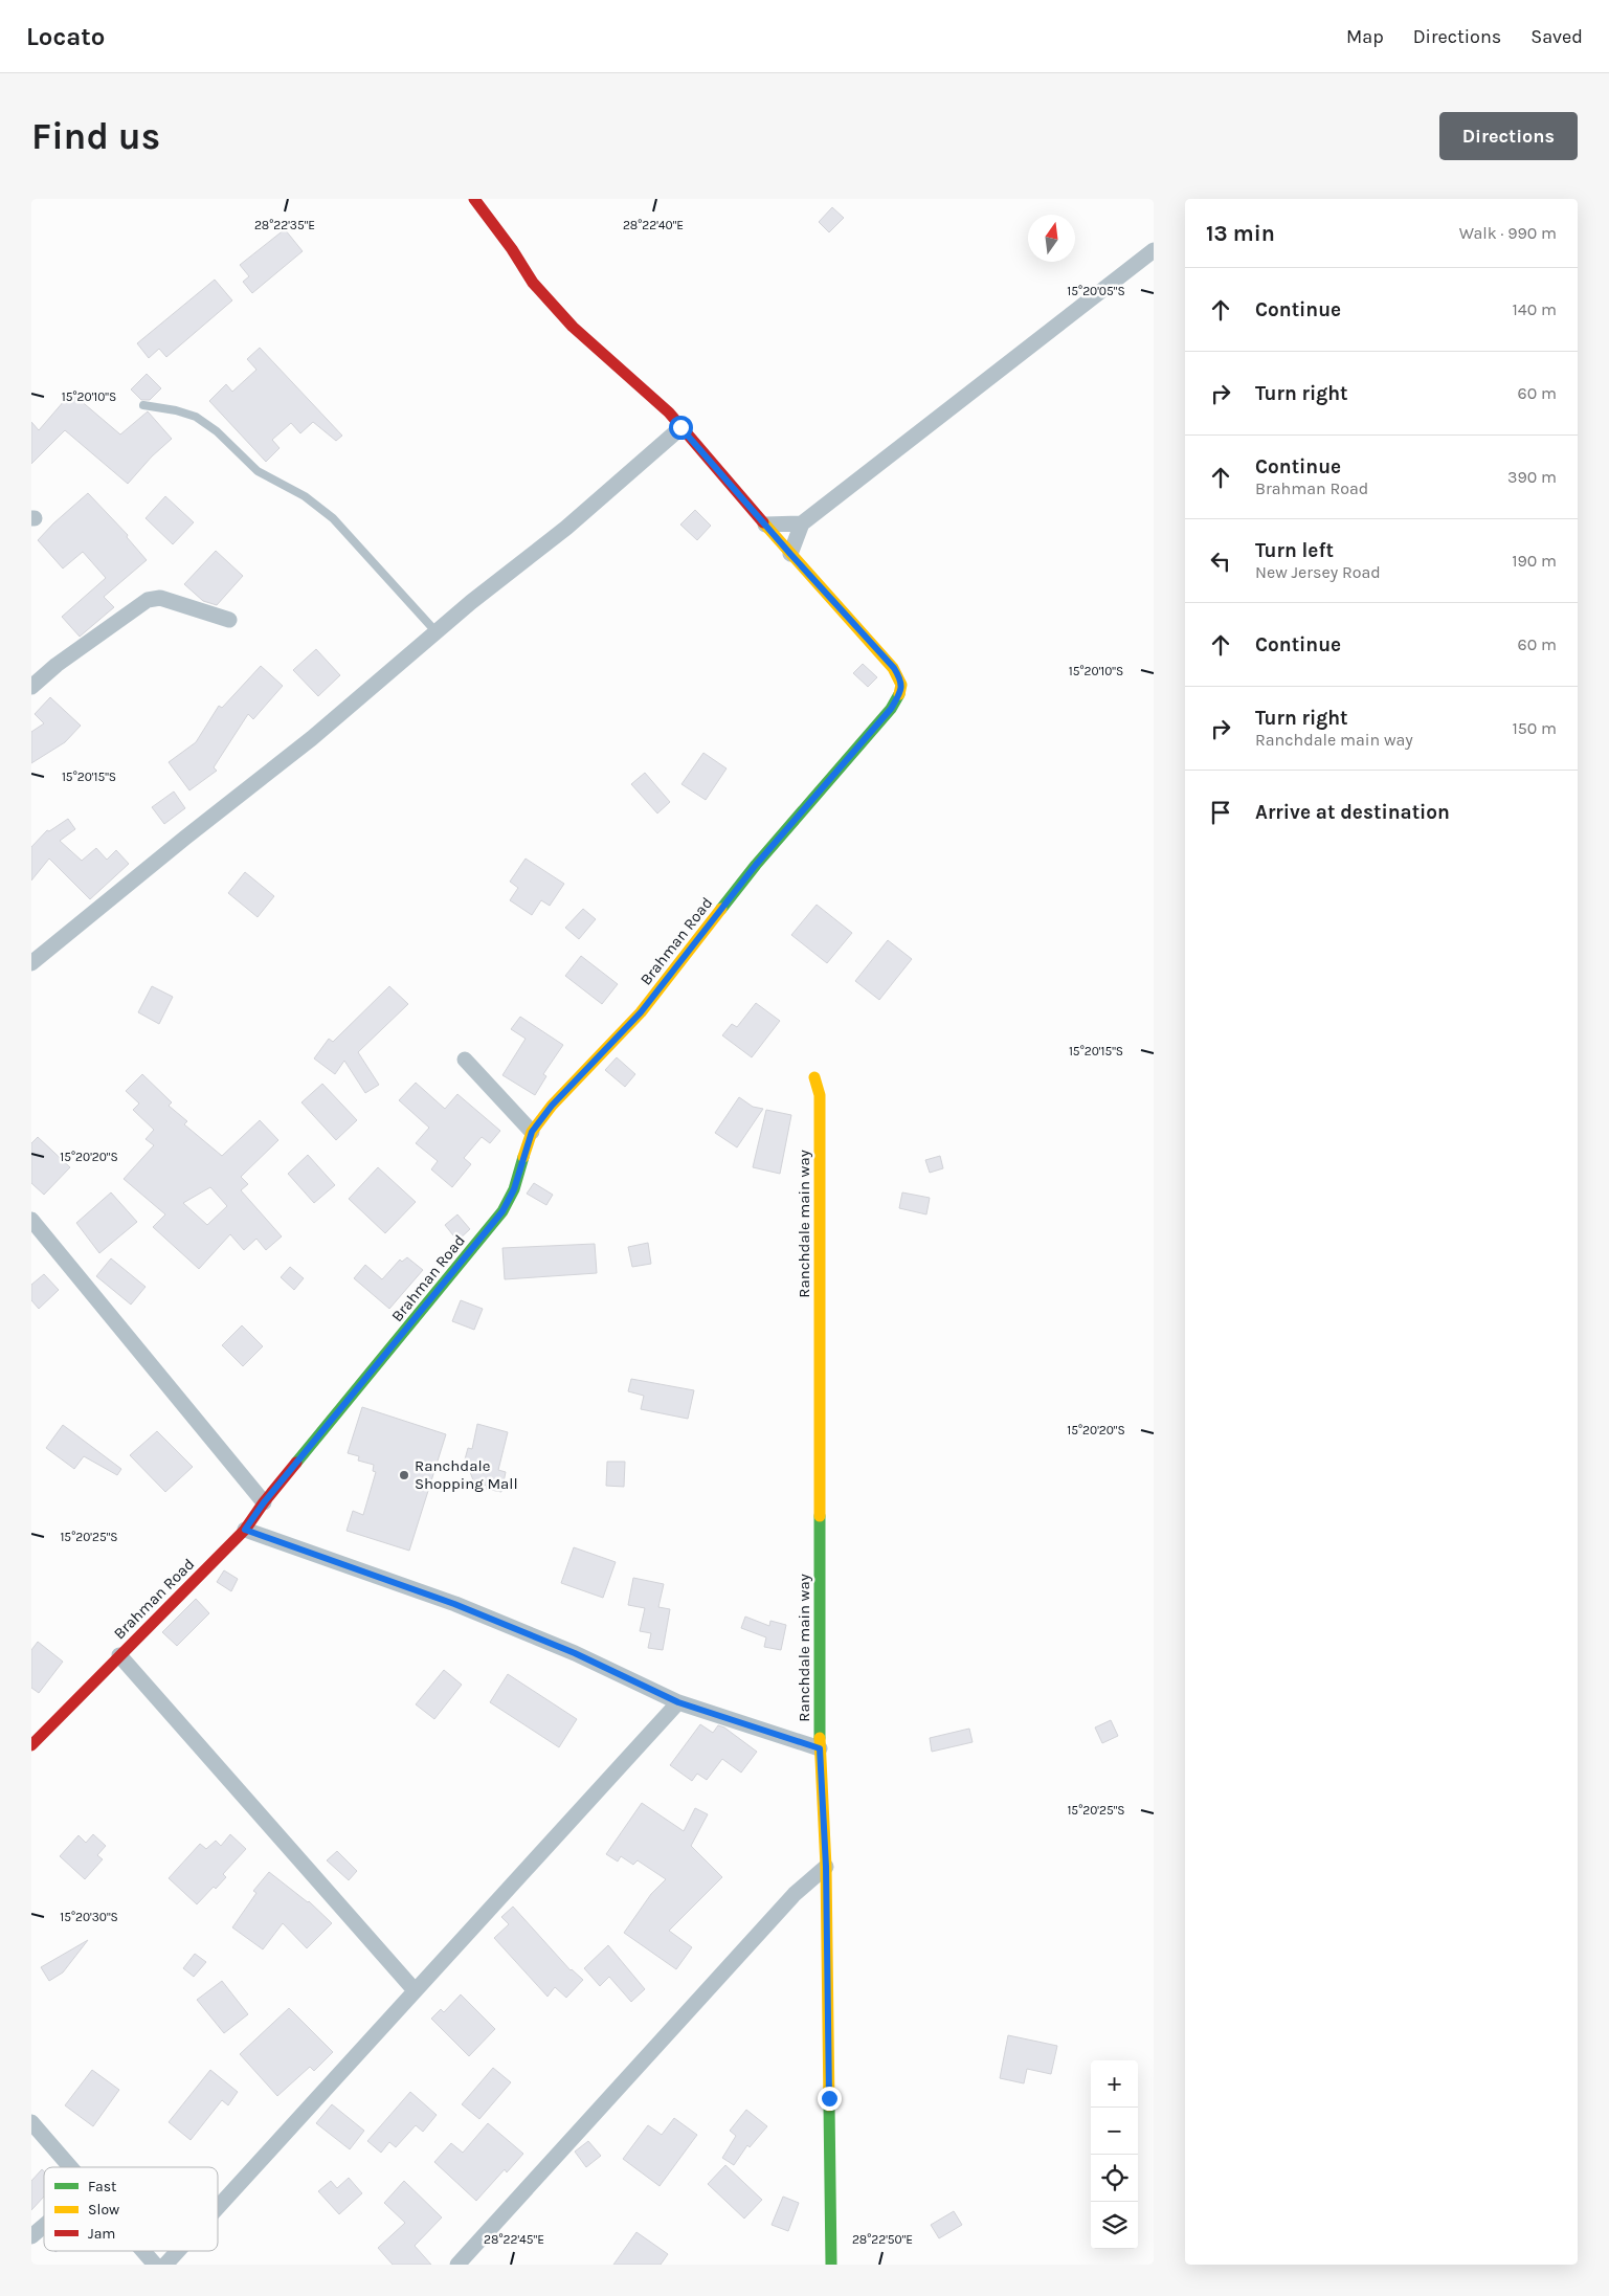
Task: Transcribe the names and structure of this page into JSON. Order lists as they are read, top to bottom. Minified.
{"streets":{"street":["Brahman Road","Ranchdale main way"]},"places":["Ranchdale Shopping Mall"],"legend":["Fast","Slow","Jam"],"north":"top","page":{"header":"Locato","nav":["Map","Directions","Saved"],"buttons":"Directions","title":"Find us","heading":["13 min","Walk · 990 m"],"list":[["Continue","140 m"],["Turn right","60 m"],["Continue","Brahman Road","390 m"],["Turn left","New Jersey Road","190 m"],["Continue","60 m"],["Turn right","Ranchdale main way","150 m"],"Arrive at destination"],"map_buttons":["+","−"]},"coordinates":["28°22'35\"E","28°22'40\"E","15°20'05\"S","15°20'10\"S","15°20'15\"S","15°20'20\"S","15°20'25\"S","15°20'30\"S","28°22'45\"E","28°22'50\"E"]}
